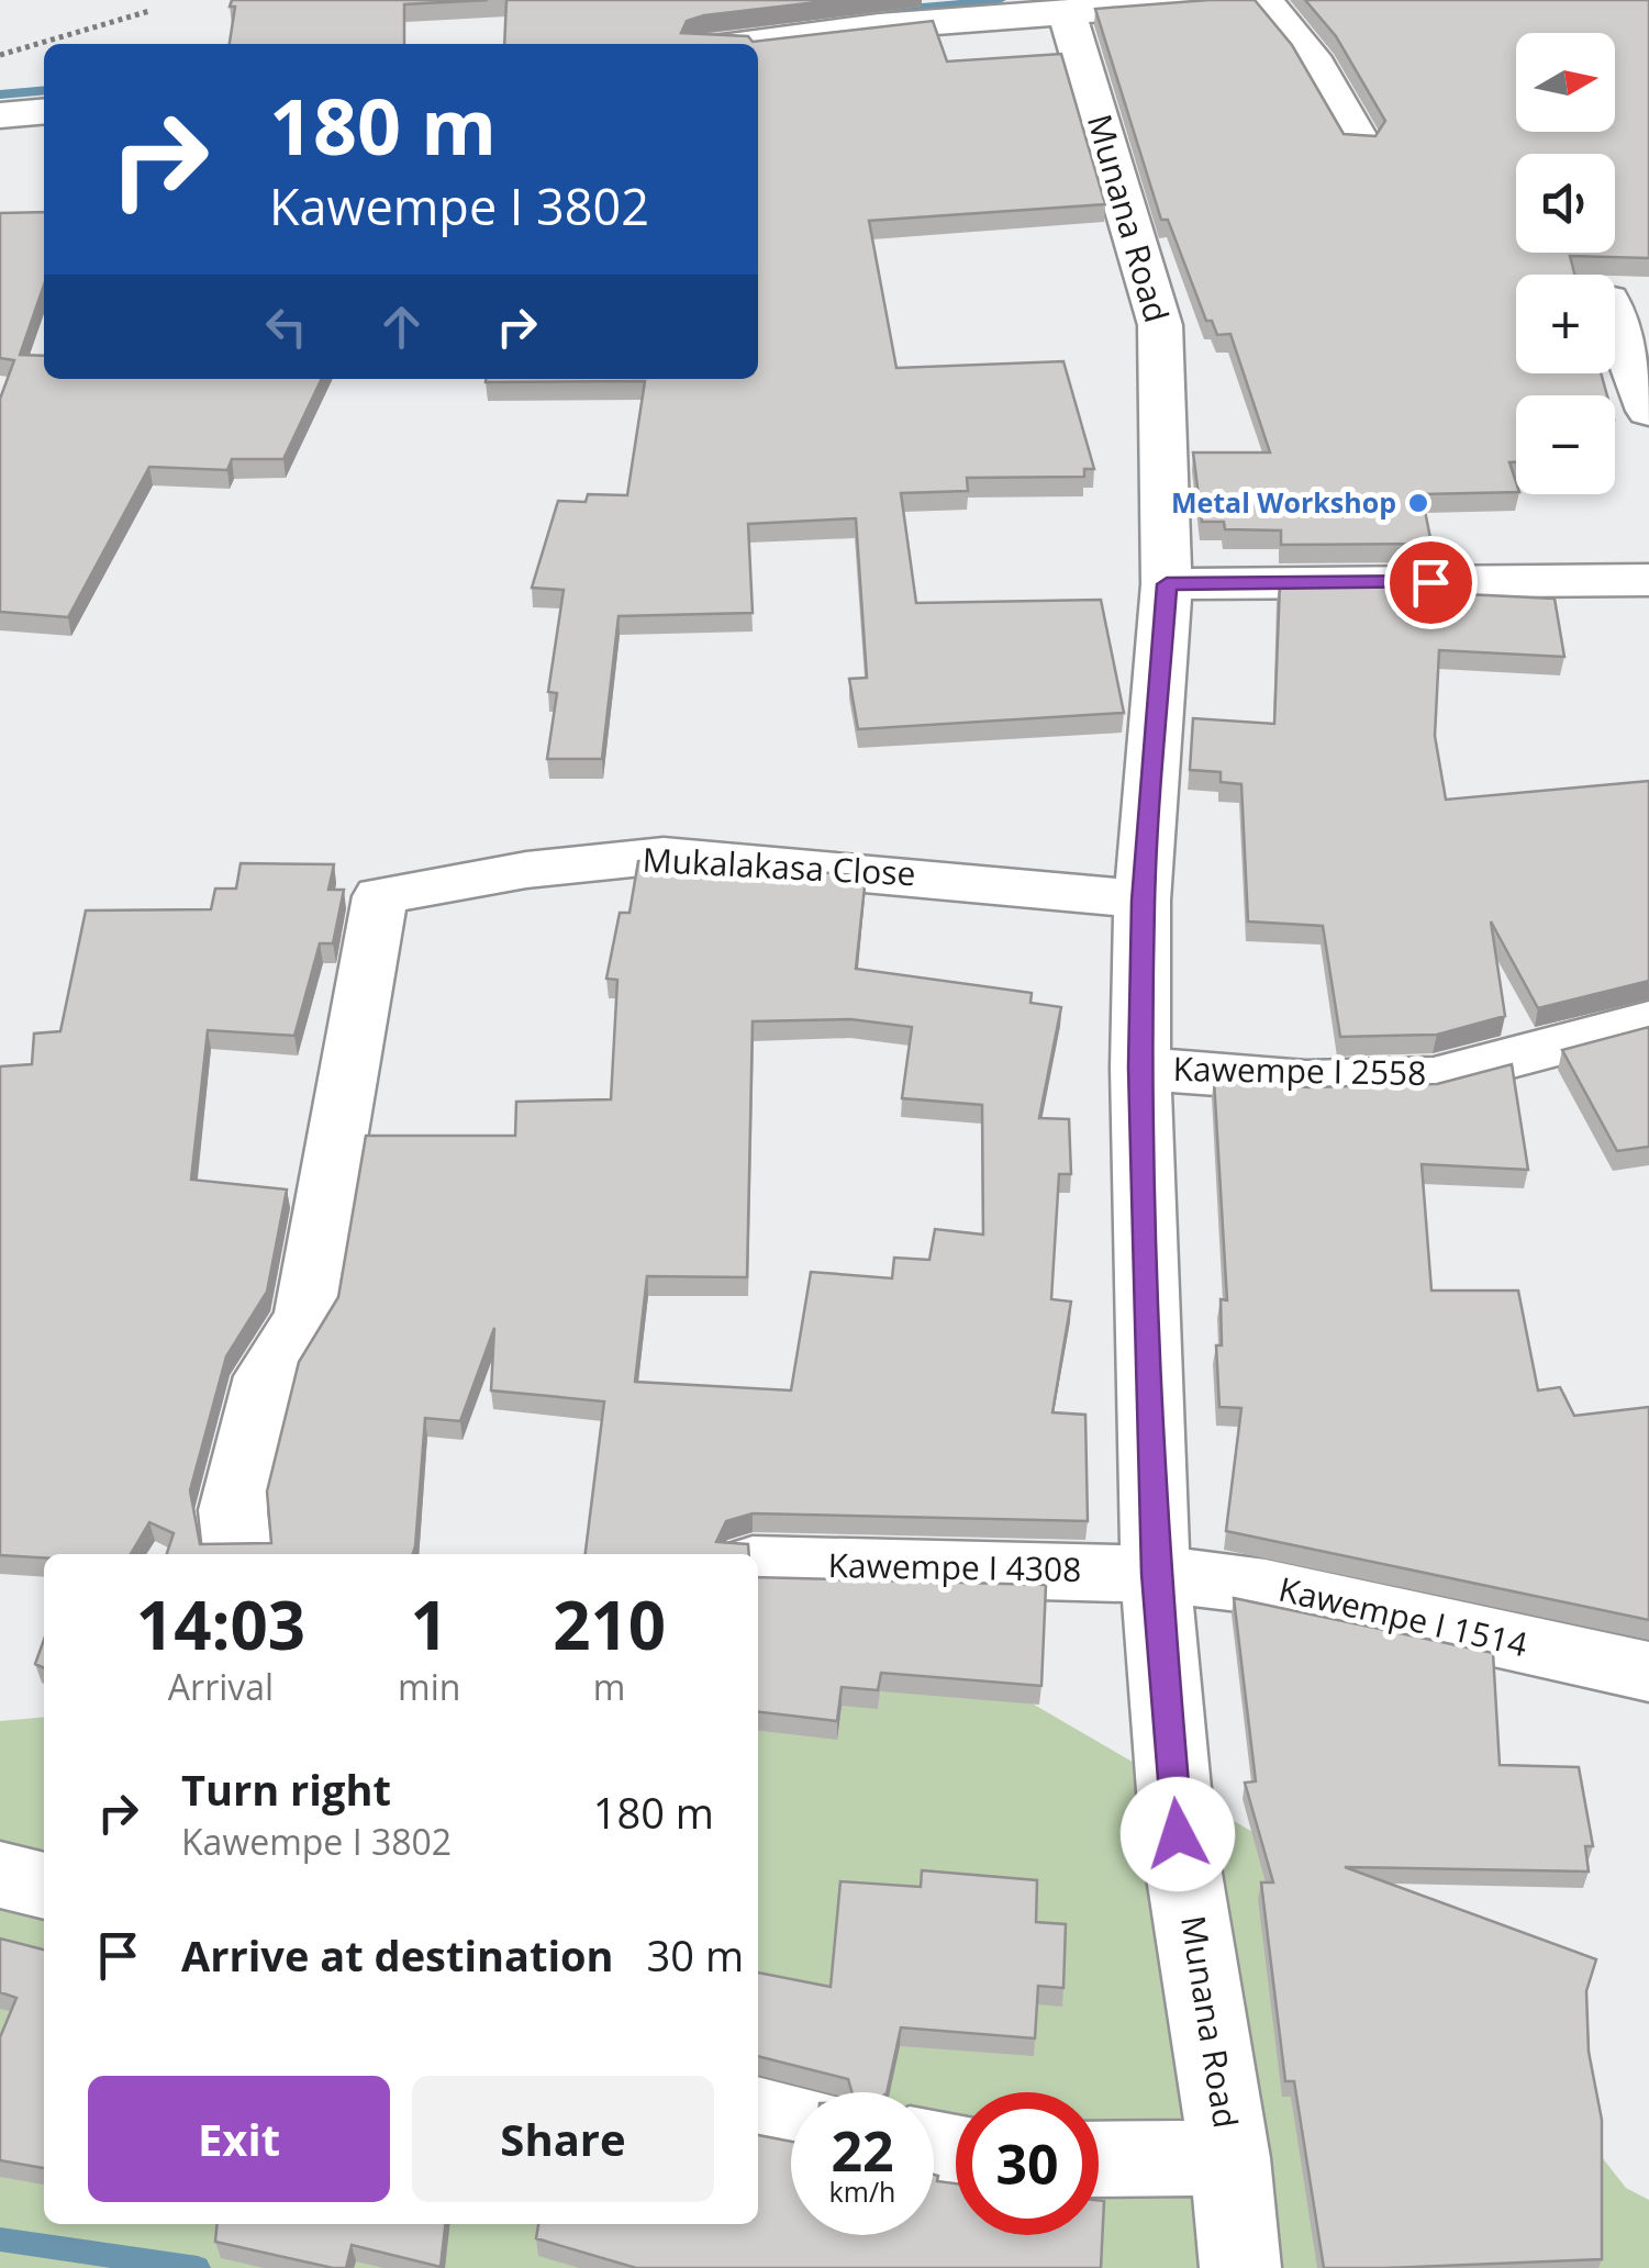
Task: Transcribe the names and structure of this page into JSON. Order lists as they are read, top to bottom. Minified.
{"streets":{"street":["Munana Road","Mukalakasa Close","Kawempe I 2558","Kawempe I 4308","Kawempe I 1514"]},"crossings":[["Munana Road","Mukalakasa Close"],["Munana Road","Kawempe I 2558"],["Munana Road","Kawempe I 4308"],["Munana Road","Kawempe I 1514"],["Kawempe I 4308","Kawempe I 1514"]],"places":["Metal Workshop"],"north":"right","page":{"map_buttons":["+","−"],"turn":["180 m","Kawempe I 3802"],"eta":["14:03","Arrival","1","min","210","m"],"list":[{"name":"Turn right","note":"Kawempe I 3802","value":"180 m"},{"name":"Arrive at destination","value":"30 m"}],"buttons":["Exit","Share"],"speed":"22 km/h","limit":"30"}}
